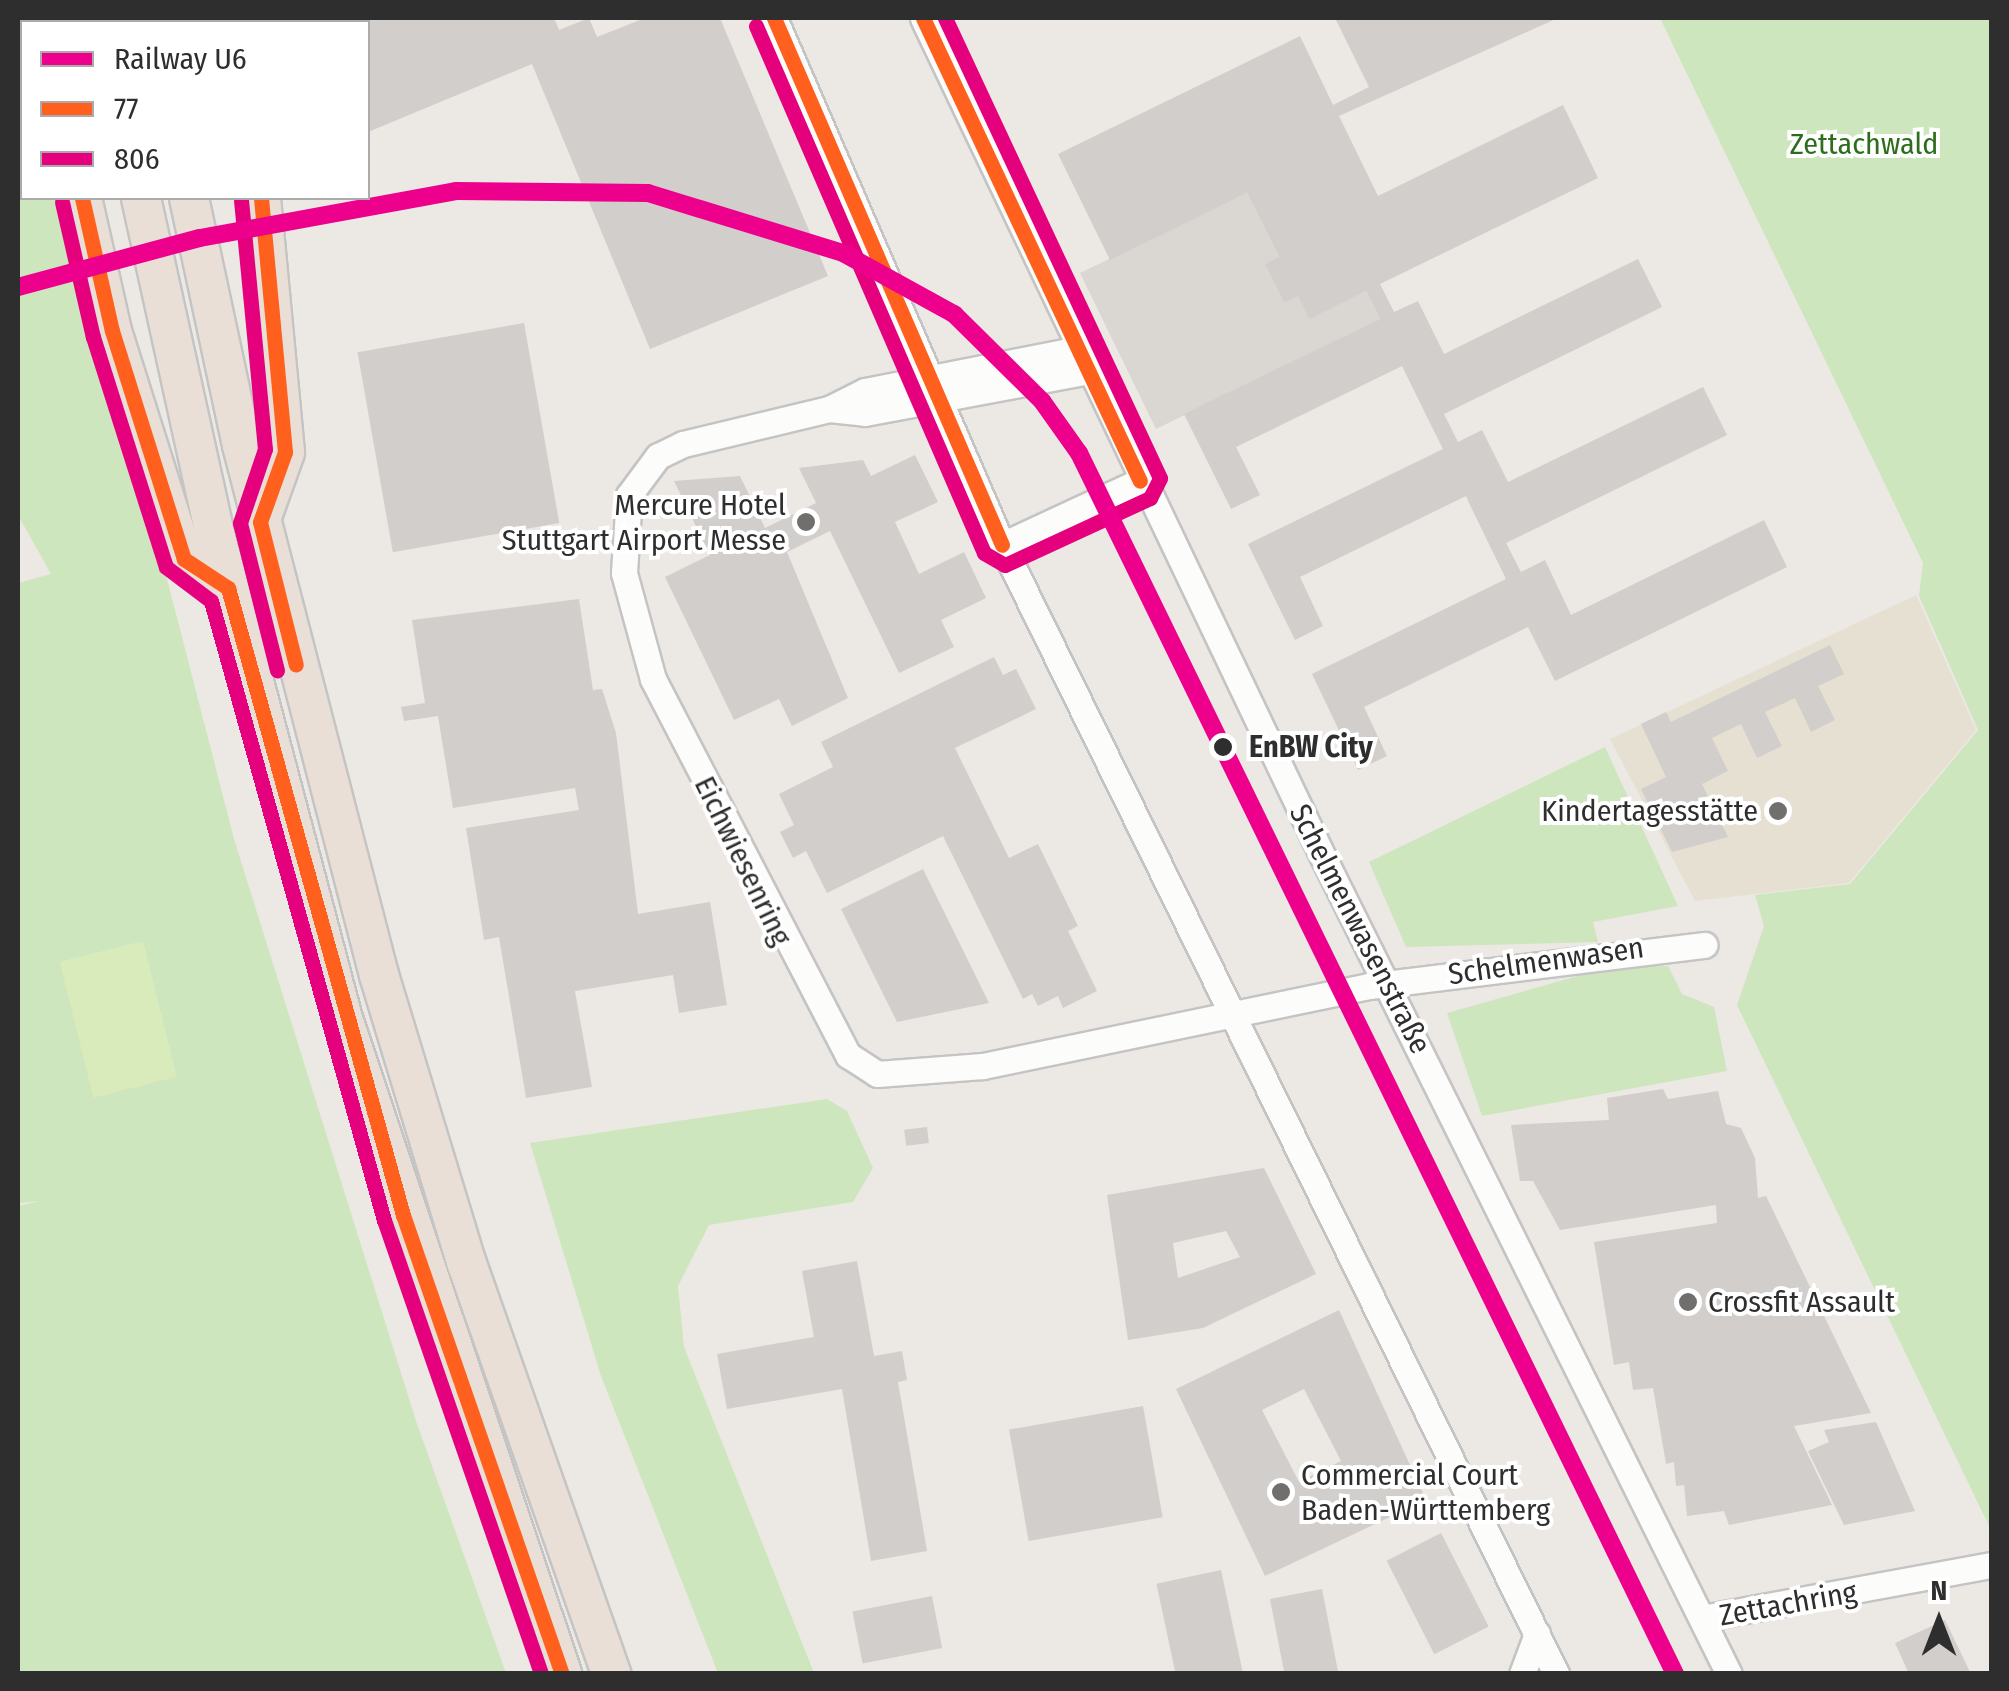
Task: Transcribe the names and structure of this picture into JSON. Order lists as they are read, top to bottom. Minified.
{"streets":{"street":["Eichwiesenring","Schelmenwasenstraße","Schelmenwasen","Zettachring"]},"crossings":[["Eichwiesenring","Schelmenwasenstraße"],["Eichwiesenring","Schelmenwasen"],["Schelmenwasenstraße","Schelmenwasen"],["Schelmenwasenstraße","Zettachring"]],"parks":["Zettachwald"],"places":["Mercure Hotel Stuttgart Airport Messe","EnBW City","Kindertagesstätte","Crossfit Assault","Commercial Court Baden-Württemberg"],"lines":["transit line 77","transit line 806","rail line U6"],"legend":["Railway U6","77","806"],"north":"top"}
